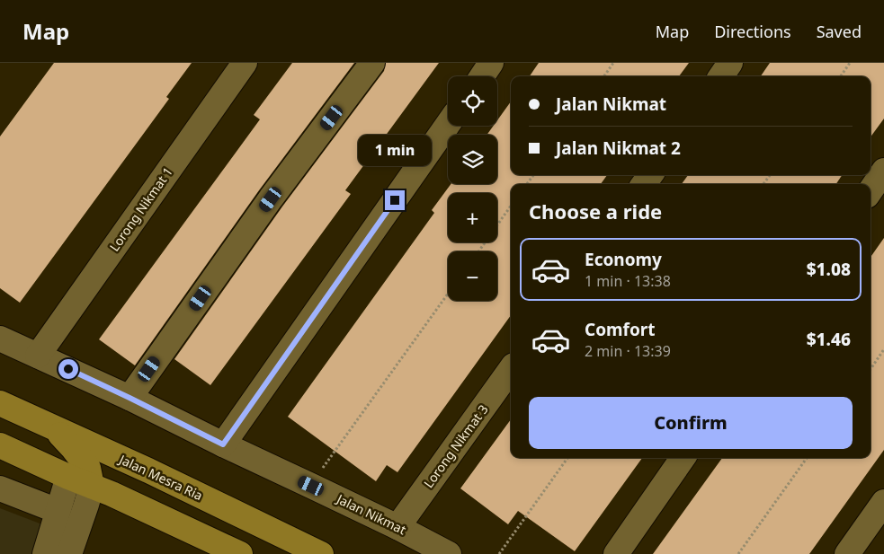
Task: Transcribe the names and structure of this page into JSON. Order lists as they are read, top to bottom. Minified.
{"streets":{"main road":["Jalan Mesra Ria"],"street":["Lorong Nikmat 1","Lorong Nikmat 3","Jalan Nikmat"]},"crossings":[["Lorong Nikmat 1","Jalan Nikmat"],["Lorong Nikmat 3","Jalan Nikmat"]],"page":{"header":"Map","nav":["Map","Directions","Saved"],"map_buttons":["+","−"],"banner":["Jalan Nikmat","Jalan Nikmat 2"],"bubble":"1 min","heading":"Choose a ride","list":[{"name":"Economy","note":"1 min · 13:38","value":"$1.08"},{"name":"Comfort","note":"2 min · 13:39","value":"$1.46"}],"buttons":"Confirm"}}
